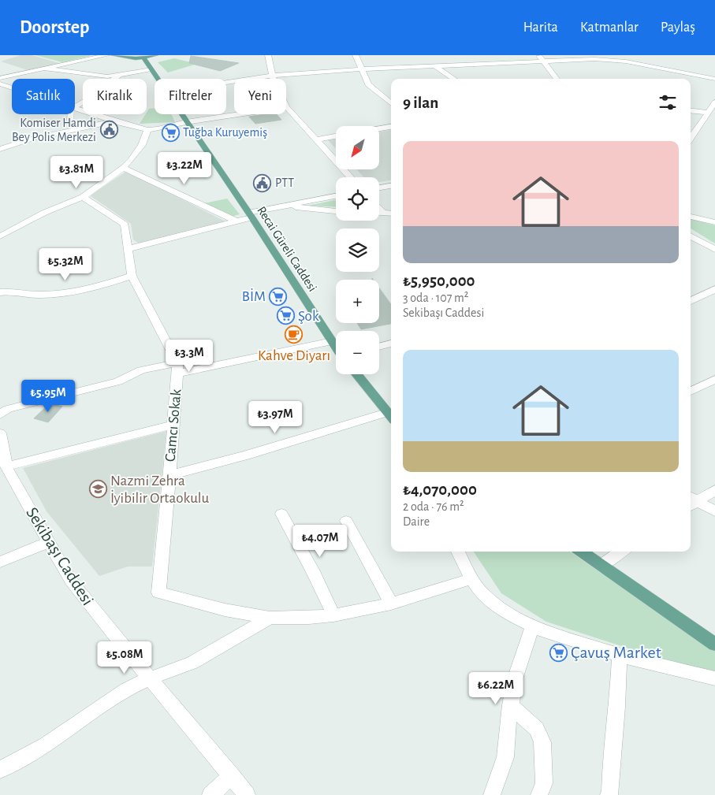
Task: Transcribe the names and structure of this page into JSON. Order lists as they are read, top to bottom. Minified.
{"streets":{"main road":["Recai Güreli Caddesi"],"street":["Camcı Sokak","Sekibaşı Caddesi"]},"places":{"public building":["Komiser Hamdi Bey Polis Merkezi","PTT"],"supermarket":["Tuğba Kuruyemiş","BİM","Şok","Çavuş Market"],"cafe":["Kahve Diyarı"],"school or university":["Nazmi Zehra İyibilir Ortaokulu"]},"north":"bottom left","page":{"header":"Doorstep","nav":["Harita","Katmanlar","Paylaş"],"chip":["Satılık","Kiralık","Filtreler","Yeni"],"heading":"9 ilan","map_buttons":["+","−"],"list":[{"name":"₺5,950,000","note":"3 oda · 107 m² · Sekibaşı Caddesi"},{"name":"₺4,070,000","note":"2 oda · 76 m² · Daire"}],"price":["₺3.22M","₺3.81M","₺5.32M","₺3.3M","₺5.95M","₺3.97M","₺4.07M","₺5.08M","₺6.22M"]}}
